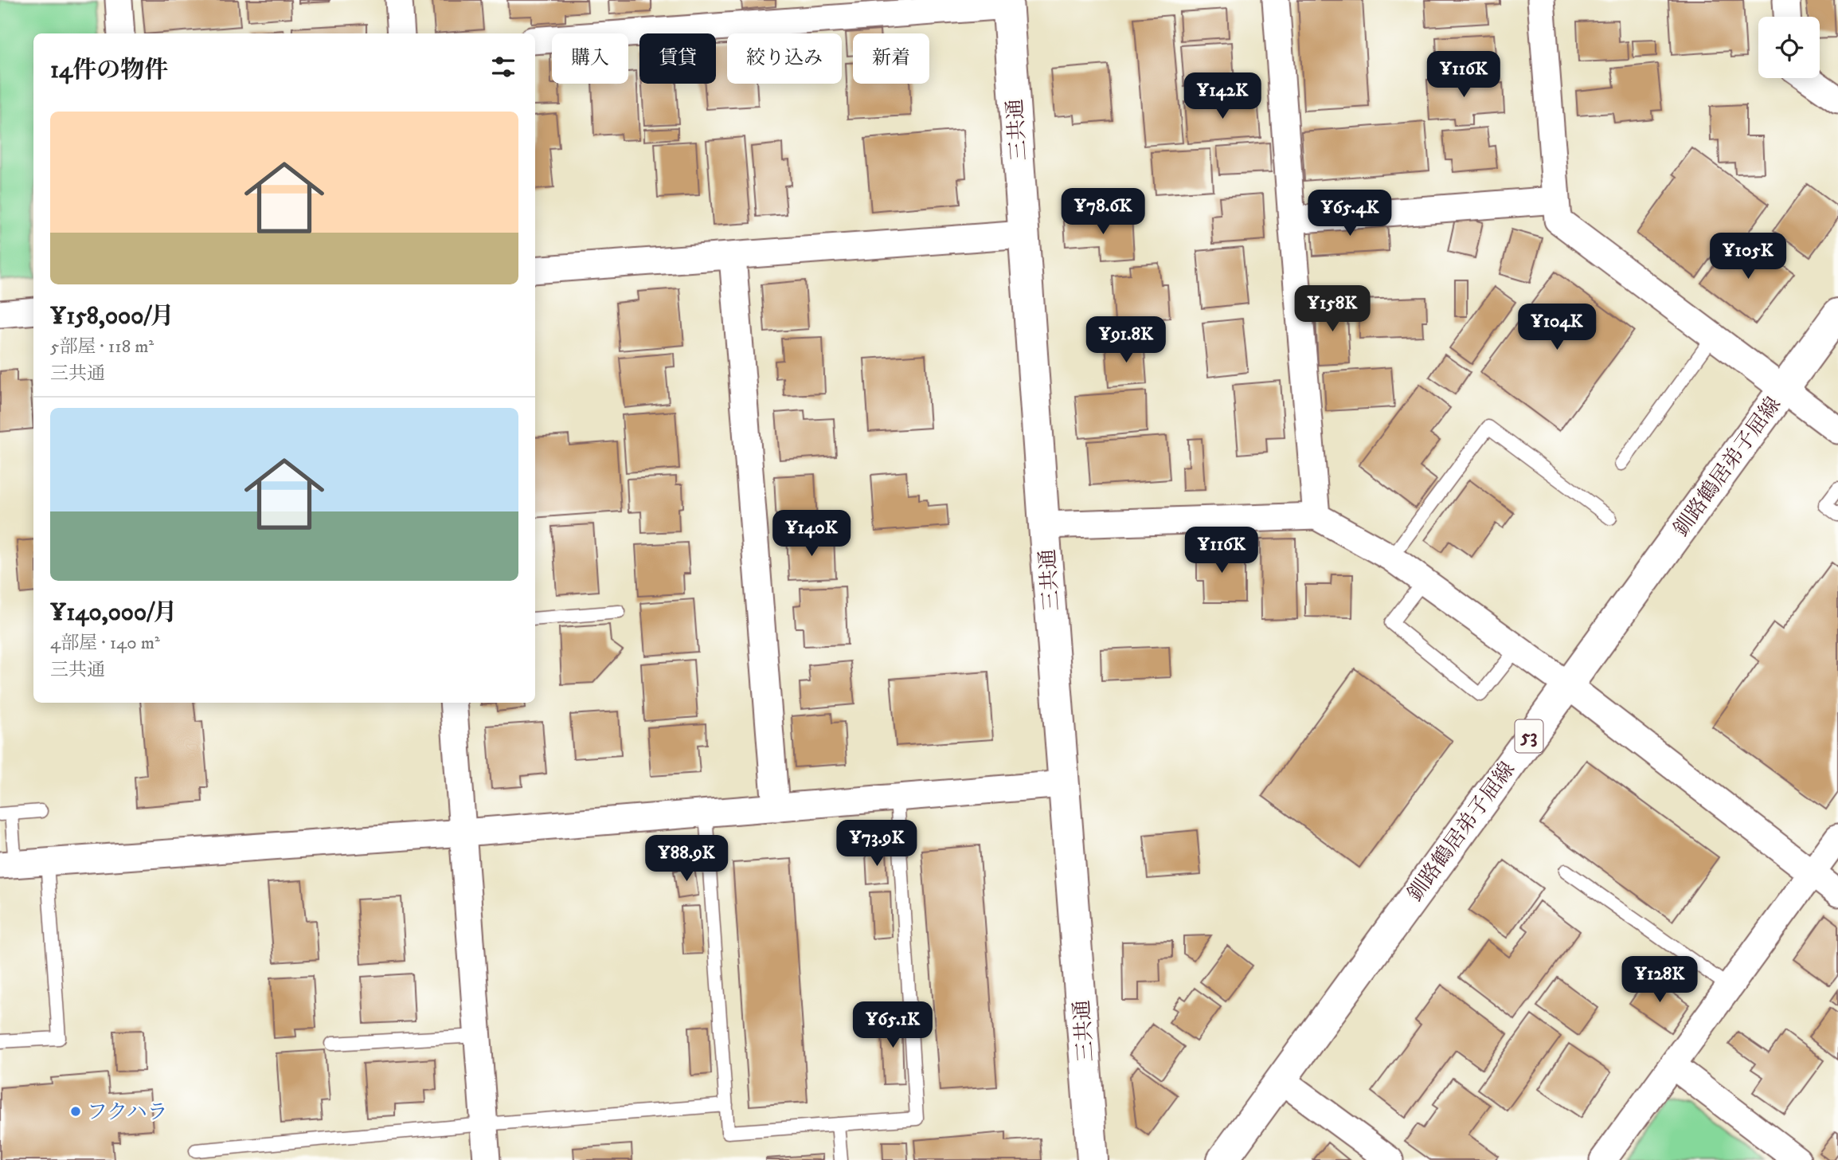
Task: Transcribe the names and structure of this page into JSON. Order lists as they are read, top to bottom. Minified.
{"streets":{"street":["三共通","釧路鶴居弟子屈線","53"]},"places":["フクハラ"],"page":{"chip":["購入","賃貸","絞り込み","新着"],"heading":"14件の物件","price":["¥116K","¥142K","¥78.6K","¥65.4K","¥105K","¥158K","¥104K","¥91.8K","¥140K","¥116K","¥73.9K","¥88.9K","¥128K","¥65.1K"],"list":[{"name":"¥158,000/月","note":"5部屋 · 118 m² · 三共通"},{"name":"¥140,000/月","note":"4部屋 · 140 m² · 三共通"}]}}
